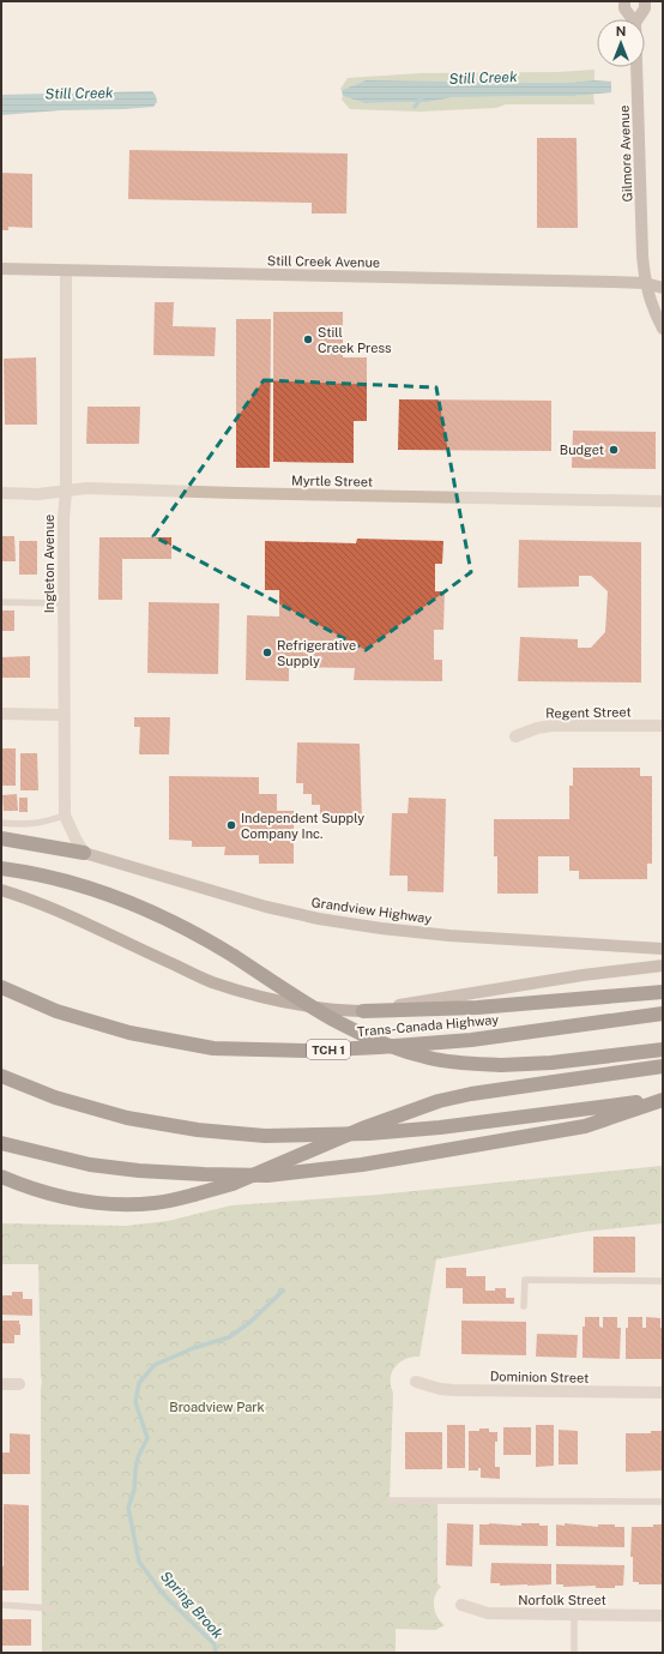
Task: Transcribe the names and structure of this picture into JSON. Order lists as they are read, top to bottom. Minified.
{"streets":{"highway":["Trans-Canada Highway","TCH 1"],"main road":["Gilmore Avenue","Still Creek Avenue","Grandview Highway"],"street":["Myrtle Street","Ingleton Avenue","Regent Street","Dominion Street","Norfolk Street"]},"crossings":[["Gilmore Avenue","Still Creek Avenue"],["Still Creek Avenue","Ingleton Avenue"],["Myrtle Street","Ingleton Avenue"],["Ingleton Avenue","Grandview Highway"]],"water":["Still Creek","Spring Brook"],"parks":["Broadview Park"],"places":["Still Creek Press","Budget","Refrigerative Supply","Independent Supply Company Inc."],"north":"top"}
